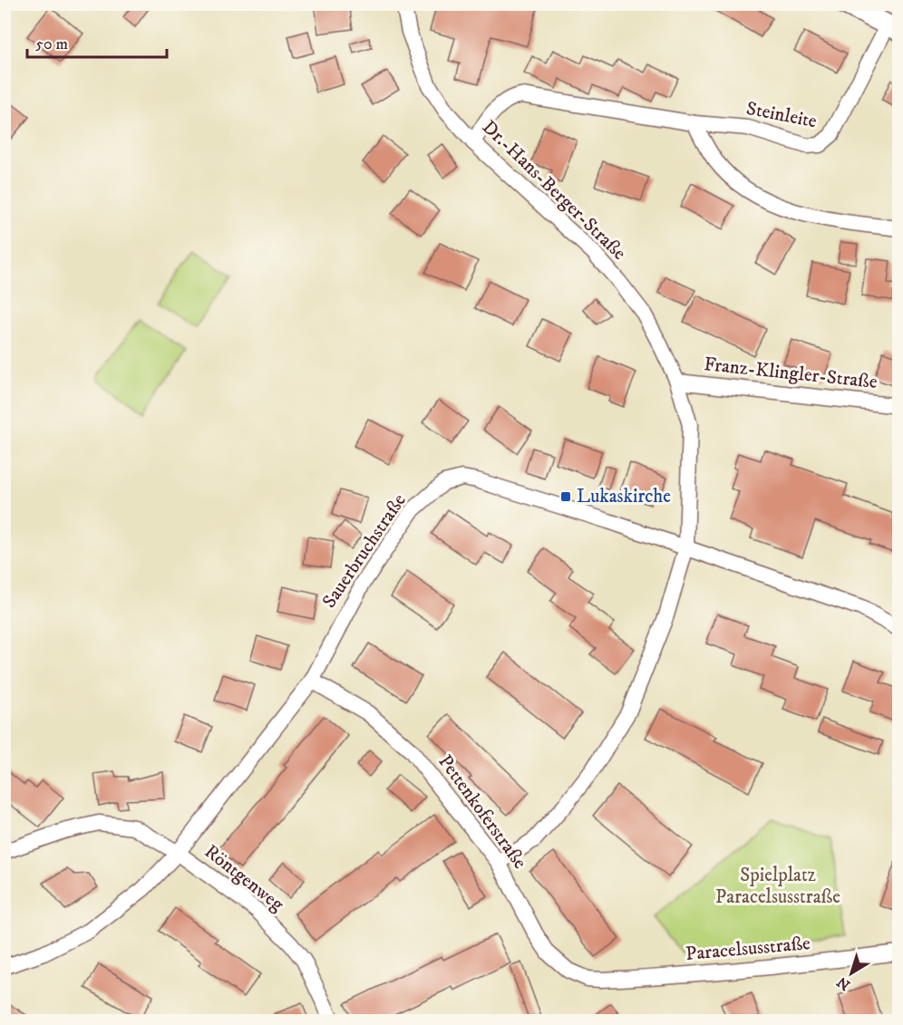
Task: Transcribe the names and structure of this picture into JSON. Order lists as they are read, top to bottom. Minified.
{"streets":{"street":["Steinleite","Dr.-Hans-Berger-Straße","Franz-Klingler-Straße","Sauerbruchstraße","Pettenkoferstraße","Röntgenweg","Paracelsusstraße"]},"crossings":[["Steinleite","Dr.-Hans-Berger-Straße"],["Dr.-Hans-Berger-Straße","Franz-Klingler-Straße"],["Dr.-Hans-Berger-Straße","Sauerbruchstraße"],["Dr.-Hans-Berger-Straße","Pettenkoferstraße"],["Sauerbruchstraße","Pettenkoferstraße"],["Sauerbruchstraße","Röntgenweg"],["Pettenkoferstraße","Paracelsusstraße"]],"parks":["Spielplatz Paracelsusstraße"],"places":{"transit":["Lukaskirche"]},"scale_bar":"50 m","north":"bottom left"}
